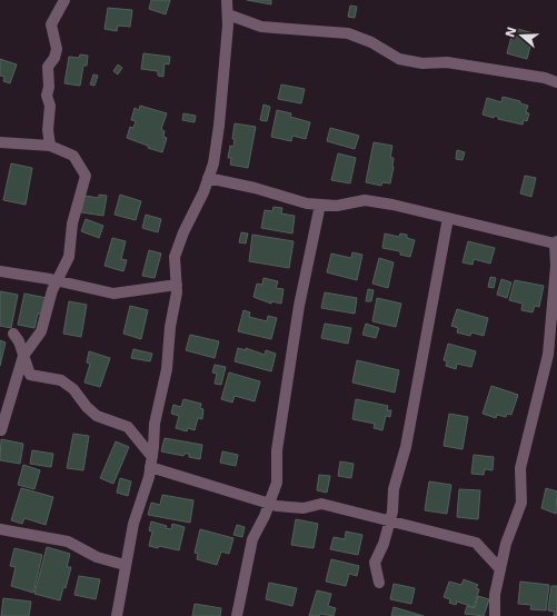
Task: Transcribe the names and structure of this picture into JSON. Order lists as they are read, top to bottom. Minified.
{"north":"left"}
